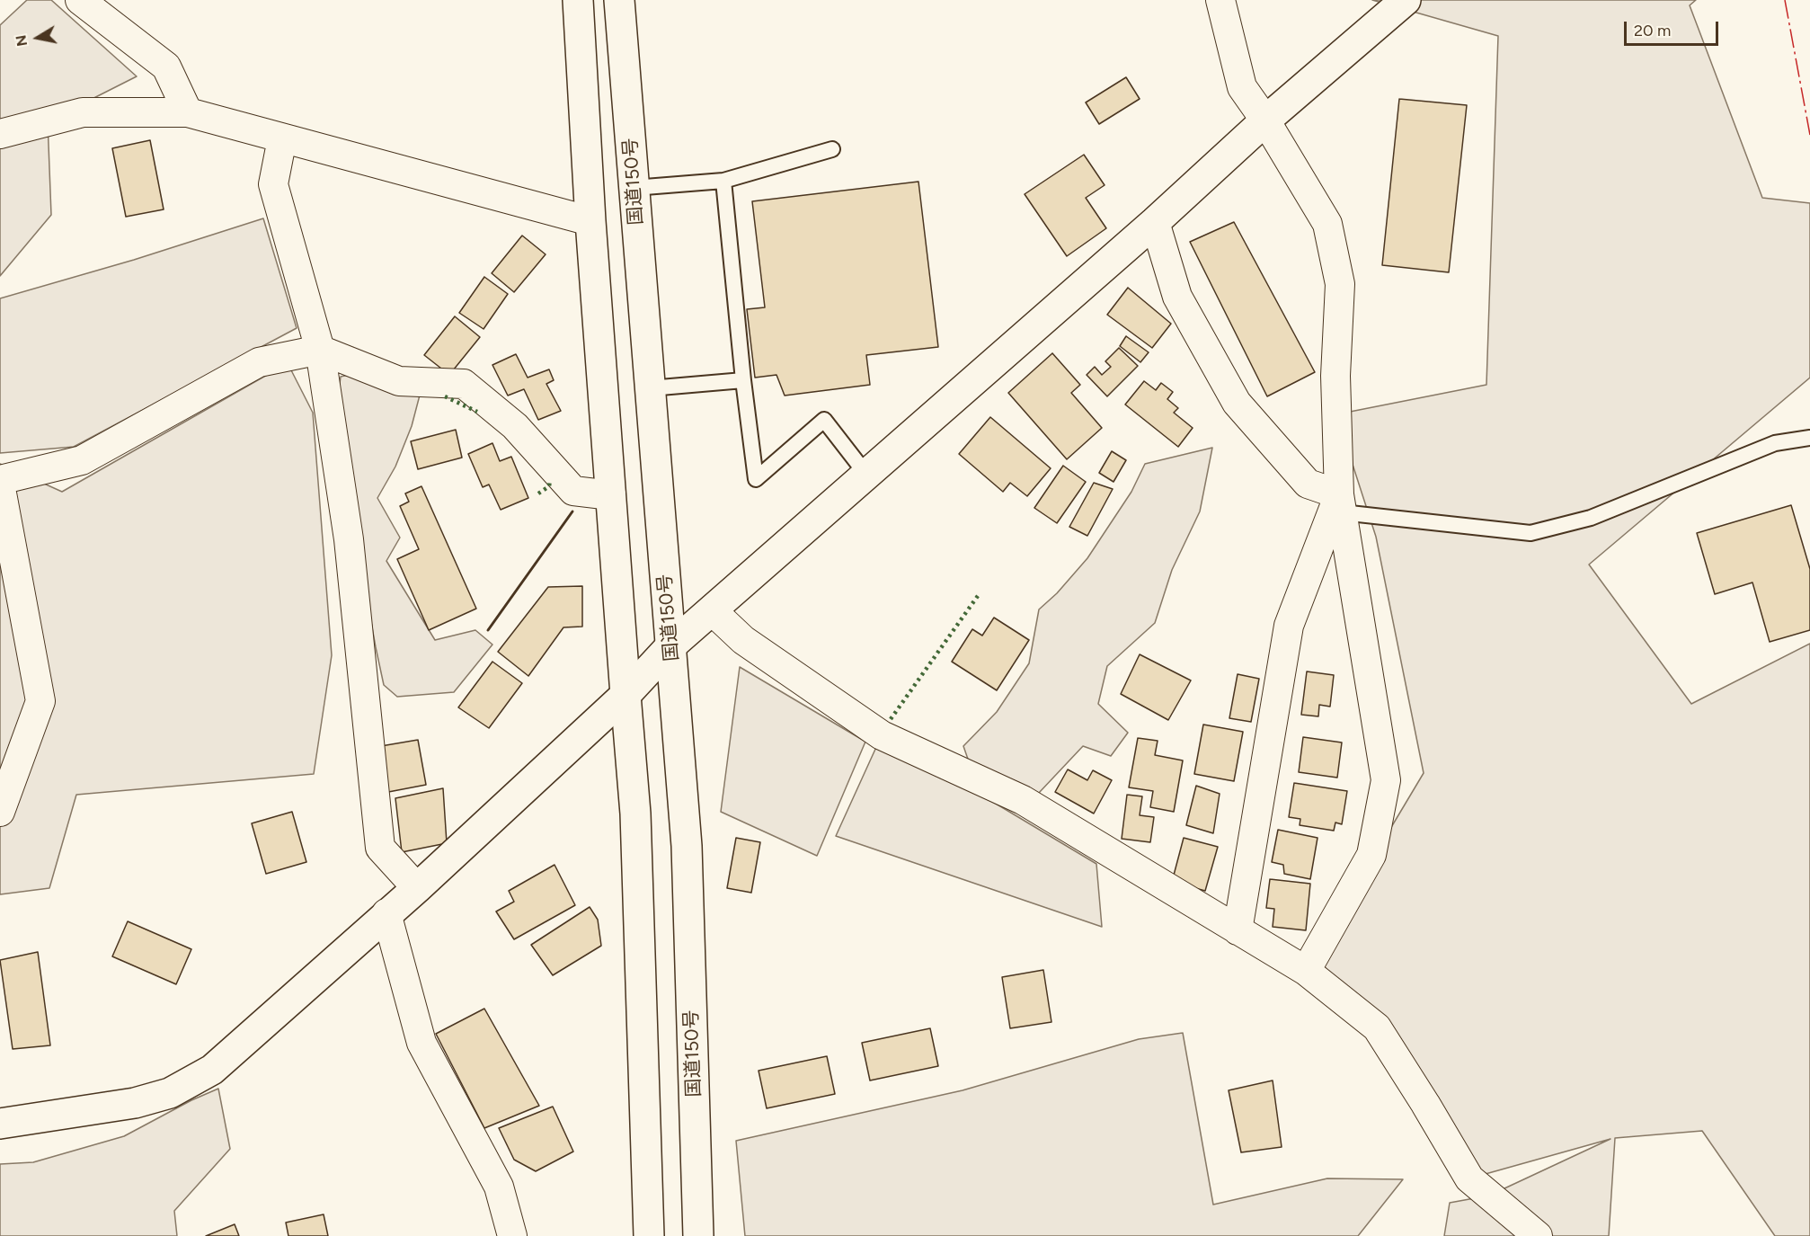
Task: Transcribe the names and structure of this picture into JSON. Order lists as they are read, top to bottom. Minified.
{"streets":{"main road":["国道150号"]},"scale_bar":"20 m","north":"left"}
